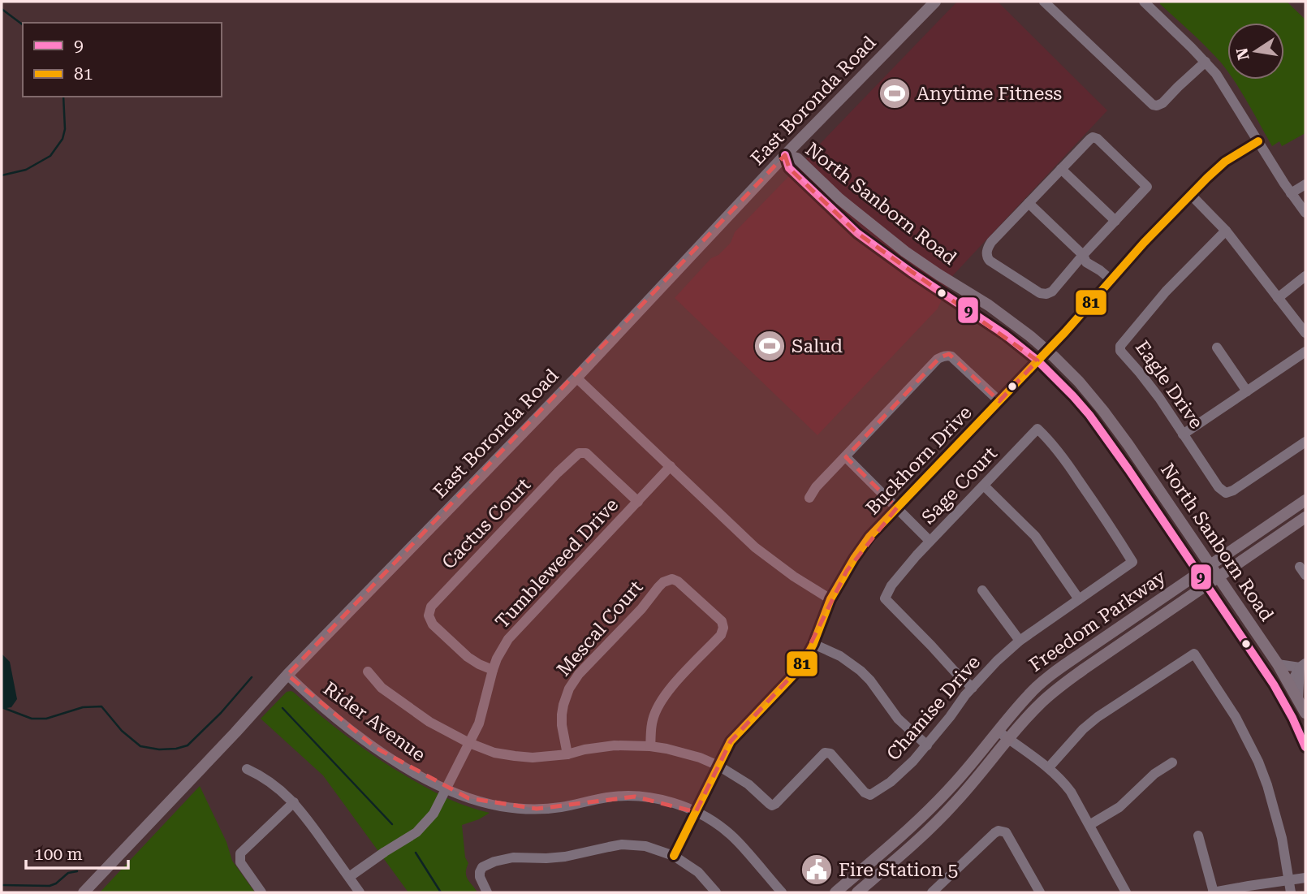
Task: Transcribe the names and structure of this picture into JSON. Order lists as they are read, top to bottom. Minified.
{"streets":{"main road":["East Boronda Road","North Sanborn Road","Freedom Parkway"],"street":["Eagle Drive","Buckhorn Drive","Sage Court","Cactus Court","Tumbleweed Drive","Mescal Court","Chamise Drive","Rider Avenue"]},"crossings":[["East Boronda Road","North Sanborn Road"],["East Boronda Road","Rider Avenue"],["North Sanborn Road","Buckhorn Drive"],["North Sanborn Road","Freedom Parkway"],["Buckhorn Drive","Chamise Drive"],["Buckhorn Drive","Rider Avenue"],["Sage Court","Chamise Drive"],["Cactus Court","Tumbleweed Drive"],["Tumbleweed Drive","Rider Avenue"]],"places":{"sports":["Anytime Fitness","Salud"],"public building":["Fire Station 5"]},"lines":["transit line 81","transit line 9"],"legend":["9","81"],"scale_bar":"100 m","north":"left"}
